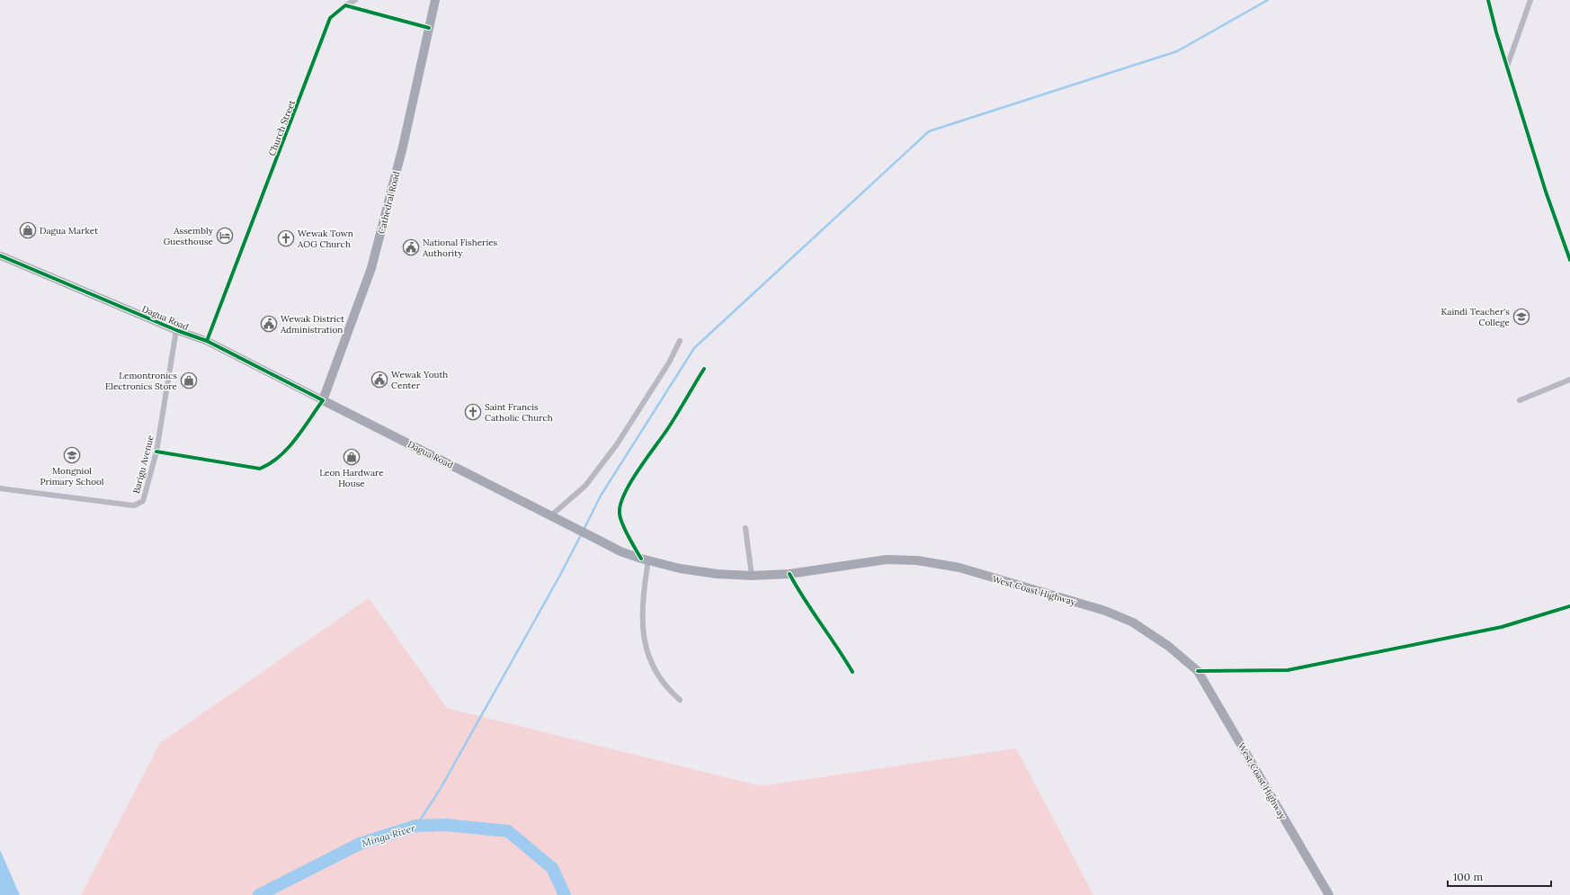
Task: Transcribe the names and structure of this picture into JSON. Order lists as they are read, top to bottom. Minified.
{"streets":{"main road":["Cathedral Road","Dagua Road","West Coast Highway"],"street":["Church Street","Barigu Avenue"]},"crossings":[["Church Street","Dagua Road"],["Cathedral Road","Dagua Road"],["Dagua Road","Barigu Avenue"],["Dagua Road","West Coast Highway"]],"water":["Minga River"],"places":{"shop":["Dagua Market","Lemontronics Electronics Store","Leon Hardware House"],"hotel":["Assembly Guesthouse"],"church":["Wewak Town AOG Church","Saint Francis Catholic Church"],"public building":["National Fisheries Authority","Wewak District Administration","Wewak Youth Center"],"school or university":["Kaindi Teacher's College","Mongniol Primary School"]},"scale_bar":"100 m"}
